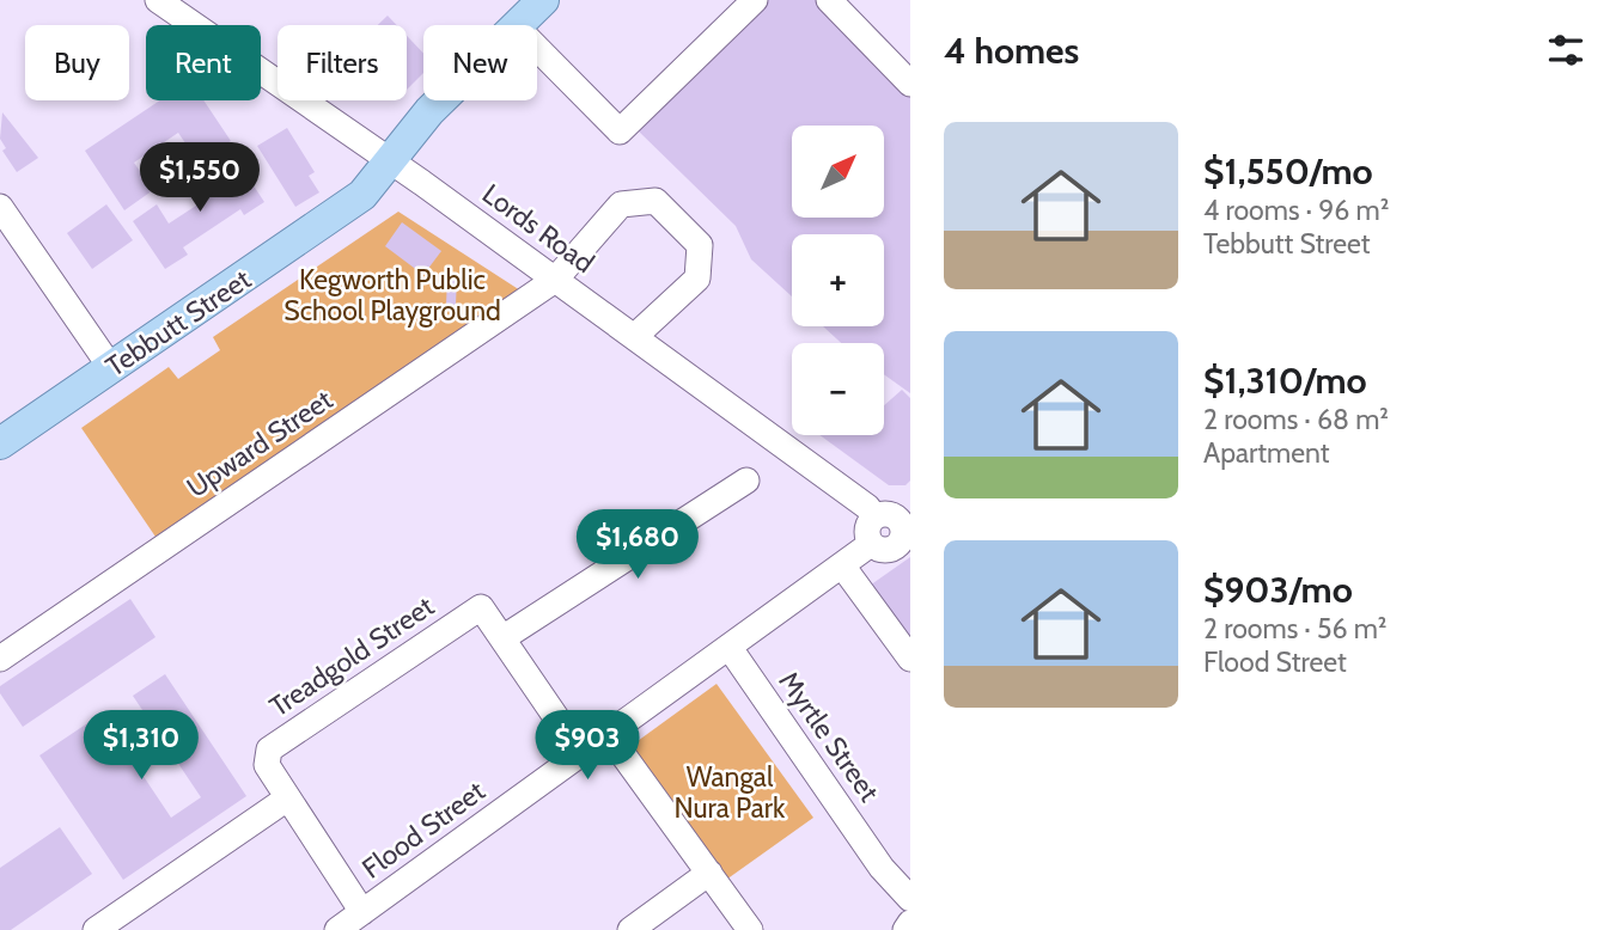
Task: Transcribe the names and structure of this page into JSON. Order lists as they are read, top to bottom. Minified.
{"streets":{"main road":["Tebbutt Street"],"street":["Lords Road","Upward Street","Treadgold Street","Myrtle Street","Flood Street"]},"crossings":[["Lords Road","Tebbutt Street"],["Lords Road","Upward Street"],["Lords Road","Flood Street"],["Treadgold Street","Flood Street"],["Myrtle Street","Flood Street"]],"parks":["Kegworth Public School Playground","Wangal Nura Park"],"north":"top right","page":{"heading":"4 homes","chip":["Buy","Rent","Filters","New"],"list":[{"name":"$1,550/mo","note":"4 rooms · 96 m² · Tebbutt Street"},{"name":"$1,310/mo","note":"2 rooms · 68 m² · Apartment"},{"name":"$903/mo","note":"2 rooms · 56 m² · Flood Street"}],"map_buttons":["+","−"],"price":["$1,550","$1,680","$1,310","$903"]}}
